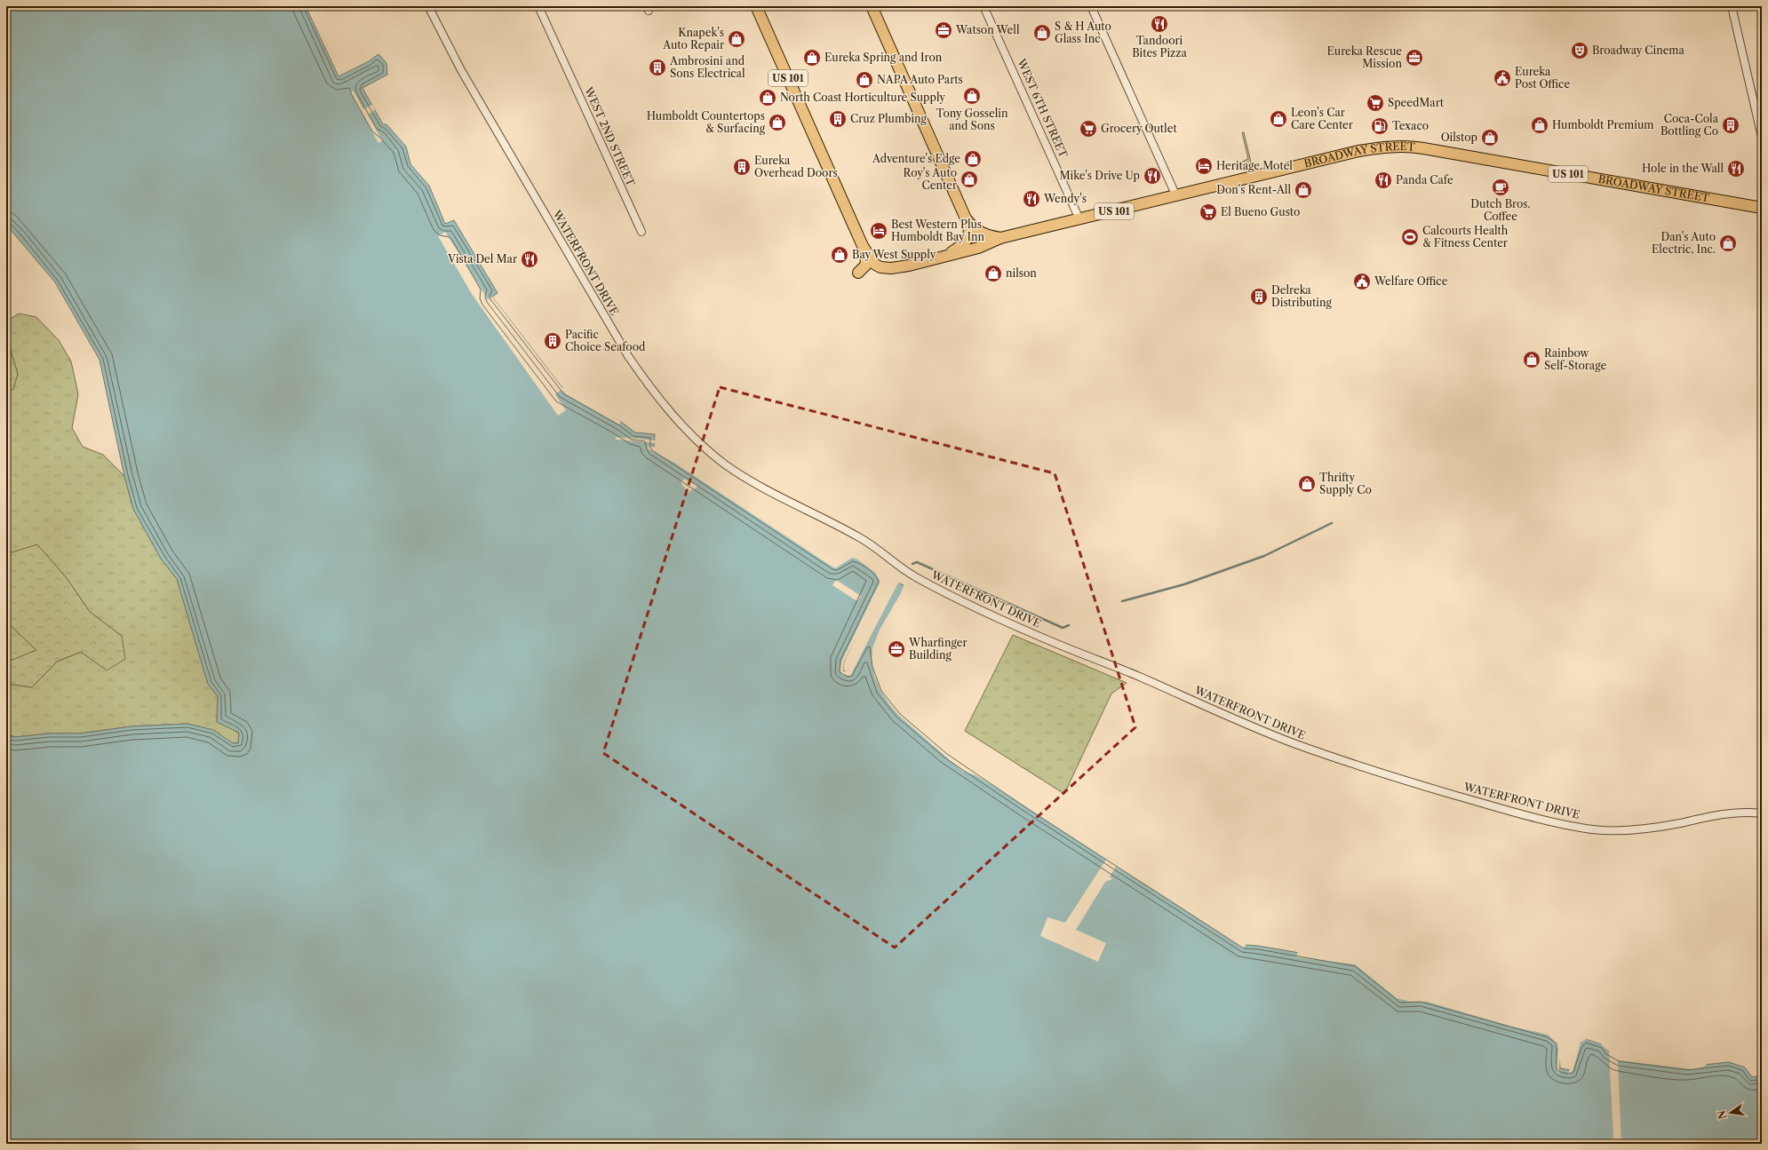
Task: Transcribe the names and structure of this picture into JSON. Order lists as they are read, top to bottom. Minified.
{"streets":{"highway":["US 101","BROADWAY STREET"],"street":["WEST 6TH STREET","WEST 2ND STREET","WATERFRONT DRIVE"]},"crossings":[["US 101","BROADWAY STREET"],["WEST 6TH STREET","BROADWAY STREET"]],"places":{"restaurant":["Tandoori Bites Pizza","Hole in the Wall","Mike's Drive Up","Panda Cafe","Wendy's","Vista Del Mar"],"office":["Watson Well","Eureka Rescue Mission","Wharfinger Building"],"shop":["S & H Auto Glass Inc","Knapek's Auto Repair","Eureka Spring and Iron","NAPA Auto Parts","Tony Gosselin and Sons","North Coast Horticulture Supply","Leon's Car Care Center","Humboldt Countertops & Surfacing","Humboldt Premium","Oilstop","Adventure's Edge","Roy's Auto Center","Don's Rent-All","Dan's Auto Electric, Inc.","Bay West Supply","nilson","Rainbow Self-Storage","Thrifty Supply Co"],"theatre":["Broadway Cinema"],"building":["Ambrosini and Sons Electrical","Cruz Plumbing","Coca-Cola Bottling Co","Eureka Overhead Doors","Delreka Distributing","Pacific Choice Seafood"],"public building":["Eureka Post Office","Welfare Office"],"supermarket":["SpeedMart","Grocery Outlet","El Bueno Gusto"],"fuel station":["Texaco"],"hotel":["Heritage Motel","Best Western Plus Humboldt Bay Inn"],"cafe":["Dutch Bros. Coffee"],"sports":["Calcourts Health & Fitness Center"]},"north":"left"}
